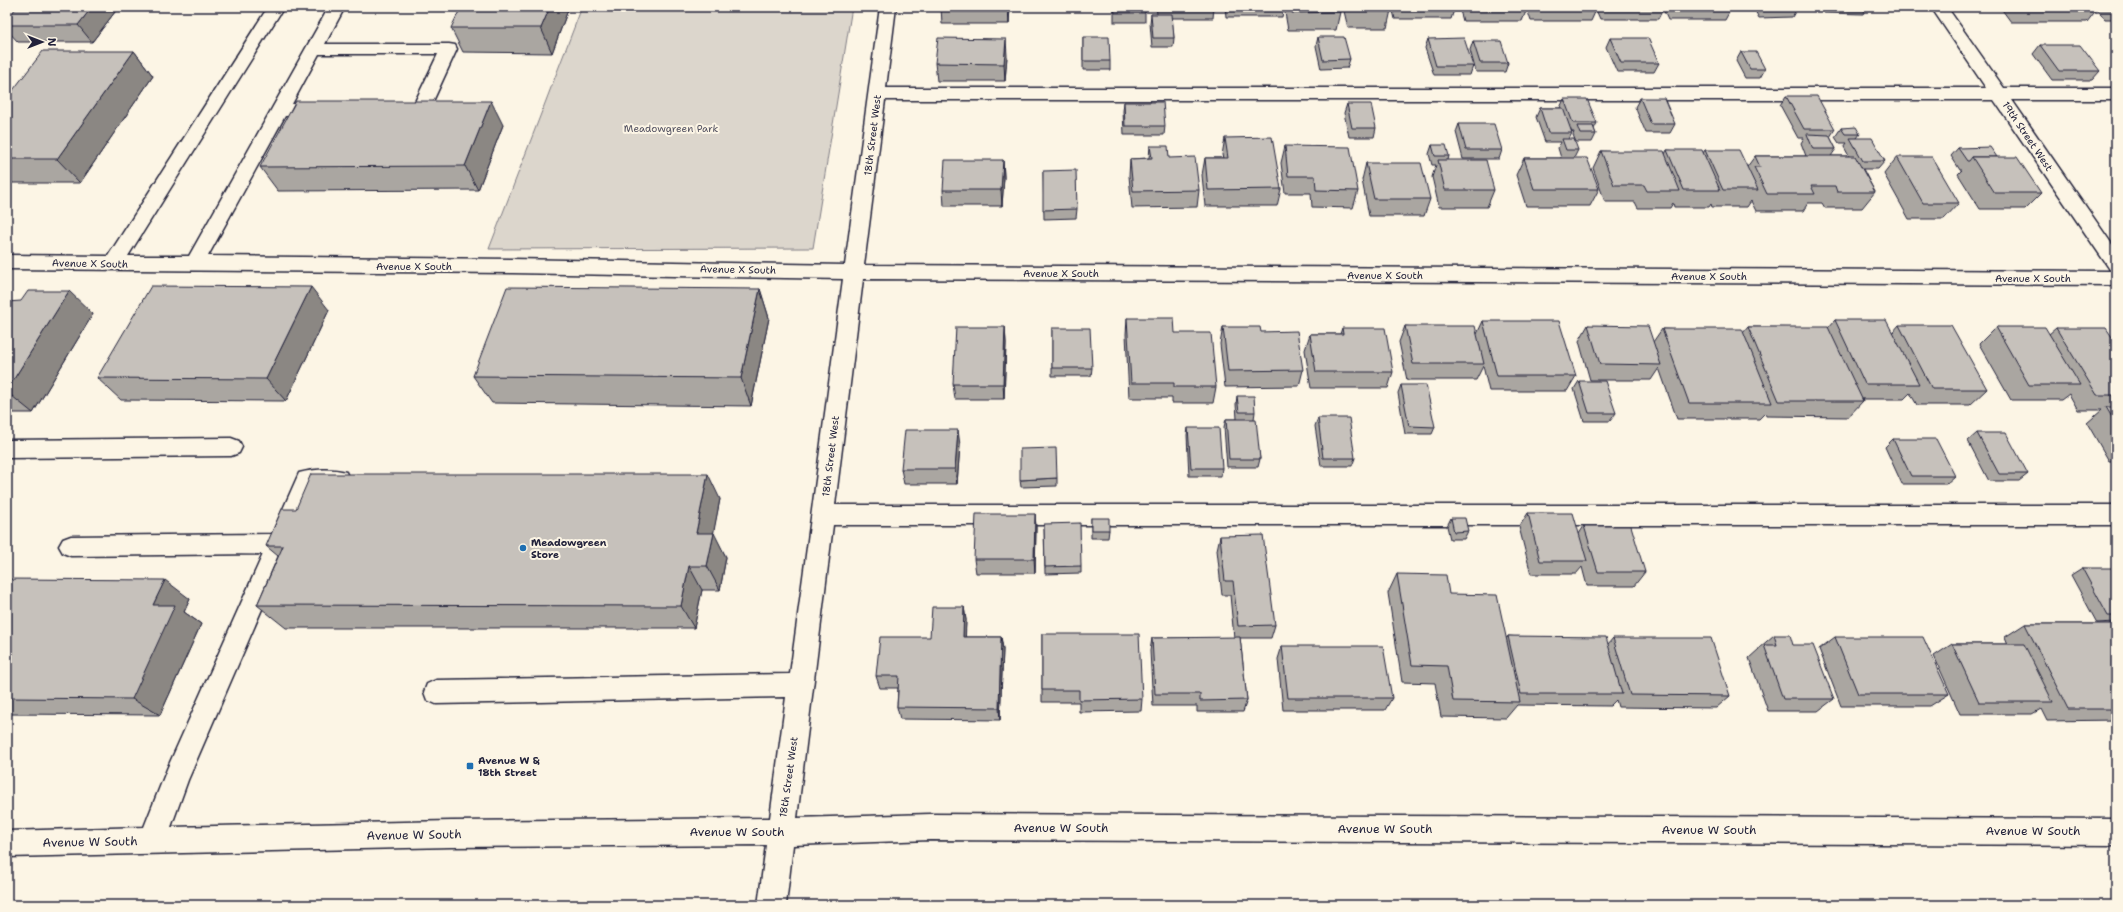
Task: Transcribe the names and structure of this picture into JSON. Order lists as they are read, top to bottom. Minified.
{"streets":{"street":["18th Street West","19th Street West","Avenue X South","Avenue W South"]},"crossings":[["18th Street West","Avenue X South"],["18th Street West","Avenue W South"]],"parks":["Meadowgreen Park"],"places":{"other":["Meadowgreen Store"],"transit":["Avenue W & 18th Street"]},"north":"right"}
